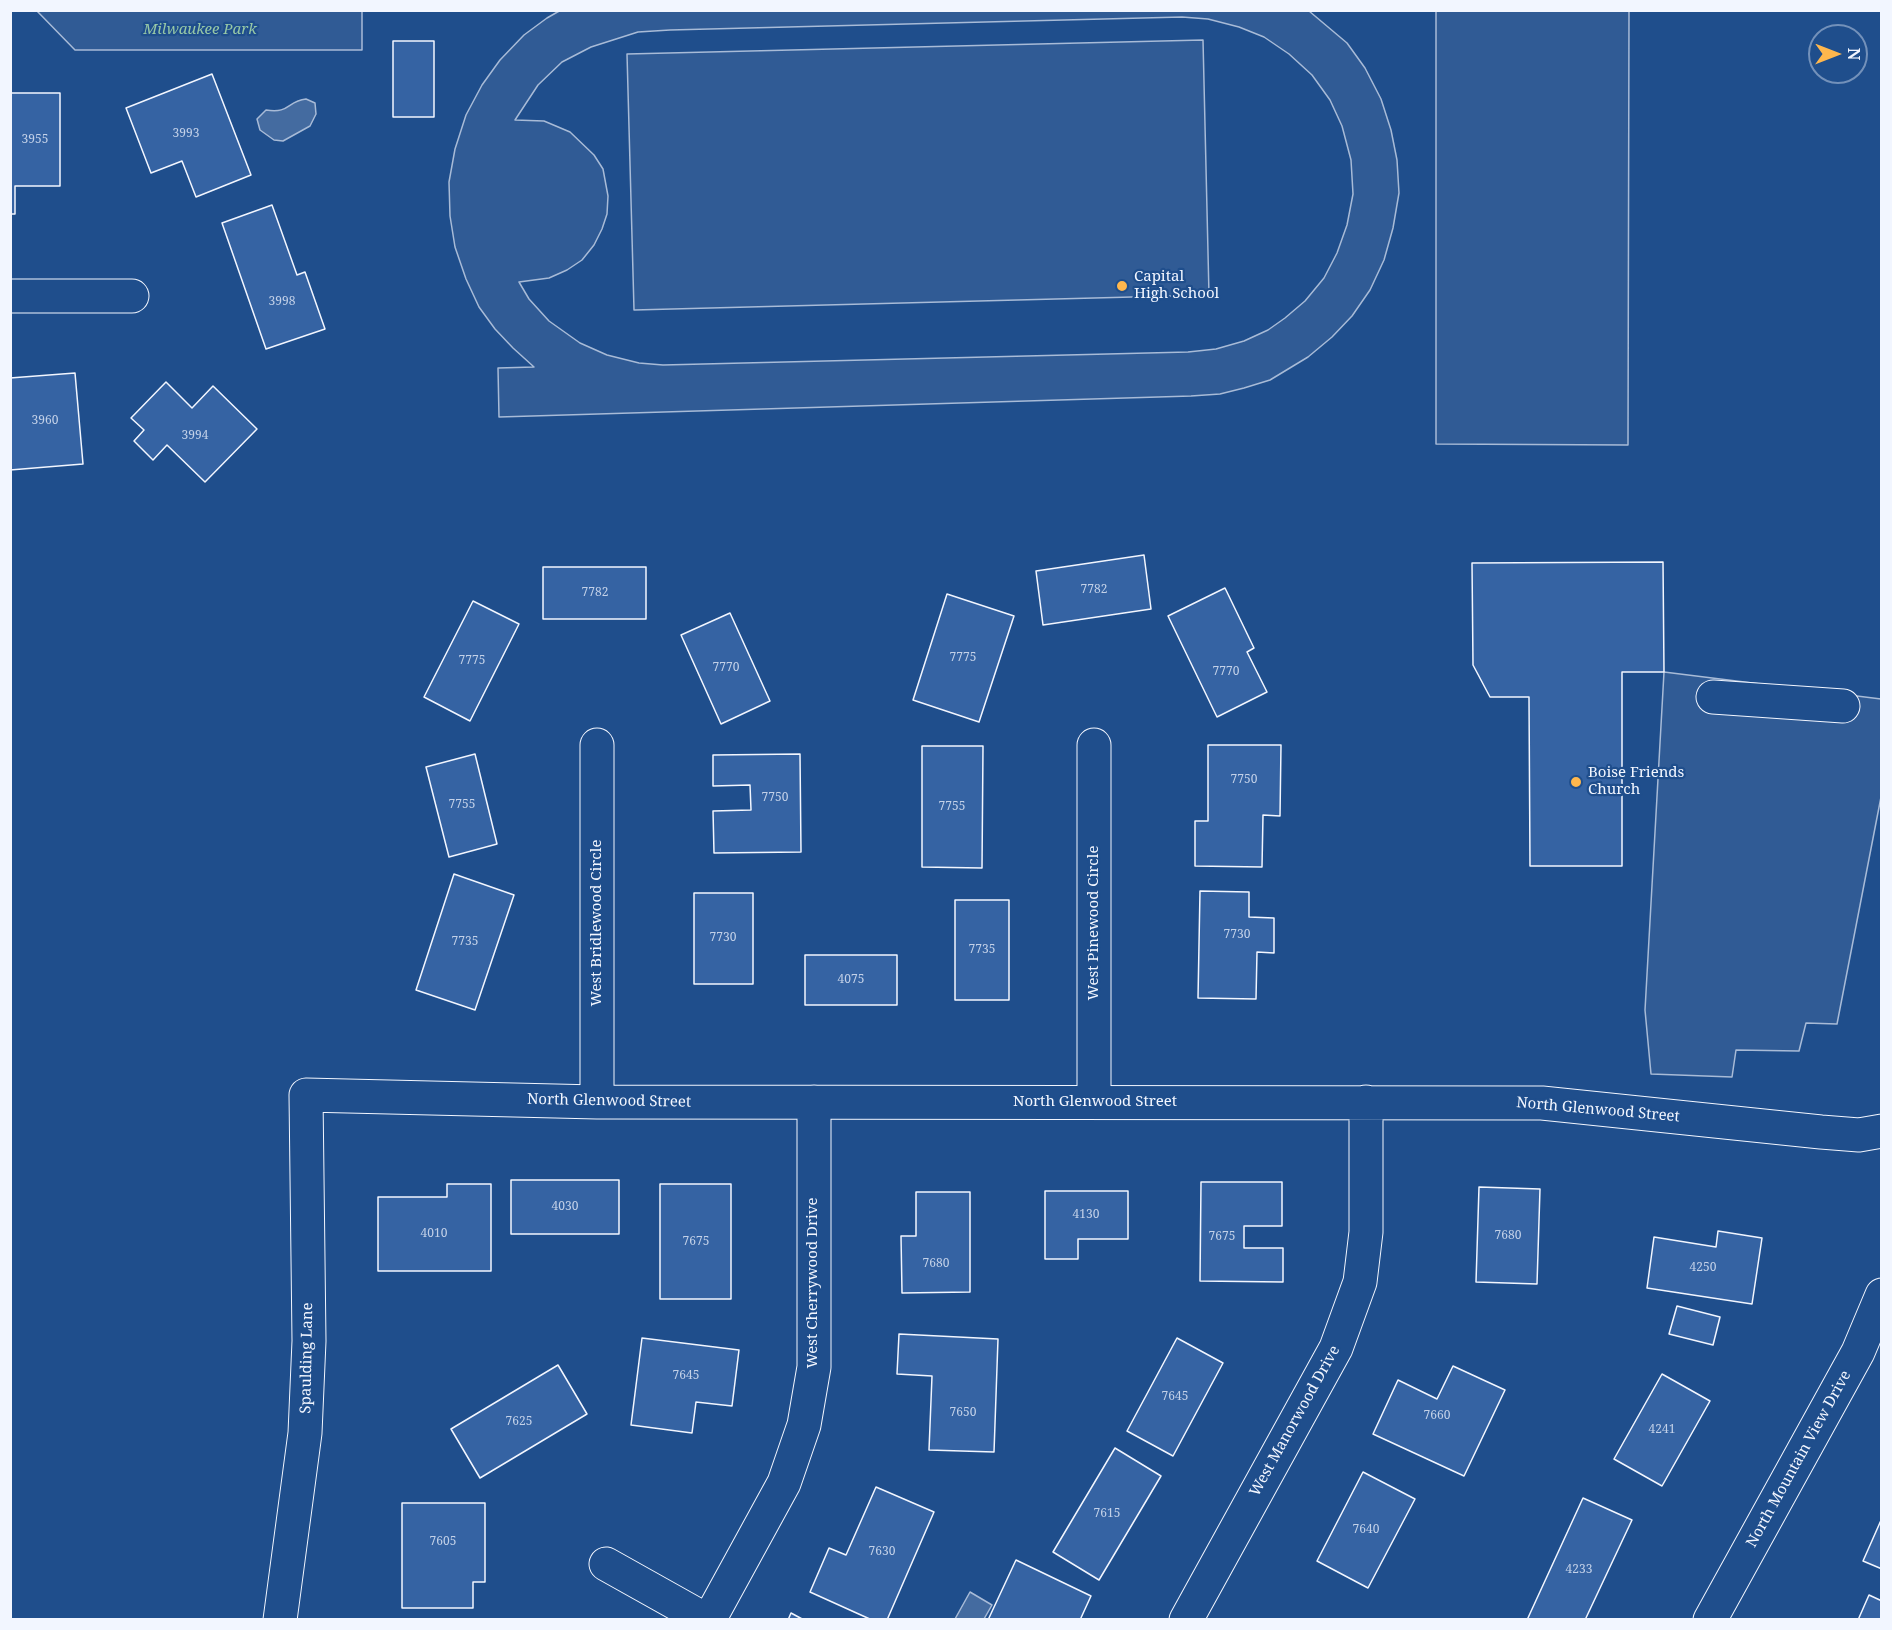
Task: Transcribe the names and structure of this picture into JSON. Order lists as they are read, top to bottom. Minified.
{"streets":{"street":["West Bridlewood Circle","West Pinewood Circle","North Glenwood Street","West Cherrywood Drive","Spaulding Lane","West Manorwood Drive","North Mountain View Drive"]},"crossings":[["West Bridlewood Circle","North Glenwood Street"],["West Pinewood Circle","North Glenwood Street"],["North Glenwood Street","West Cherrywood Drive"],["North Glenwood Street","Spaulding Lane"],["North Glenwood Street","West Manorwood Drive"]],"parks":["Milwaukee Park"],"places":["Capital High School","Boise Friends Church"],"house_numbers":["3993","3955","3998","3960","3994","7782","7782","7775","7775","7770","7770","7750","7750","7755","7755","7730","7730","7735","7735","4075","4030","4130","4010","7680","7675","7675","7680","4250","7645","7645","7650","7660","7625","4241","7615","7640","7605","7630","4233"],"north":"right"}
